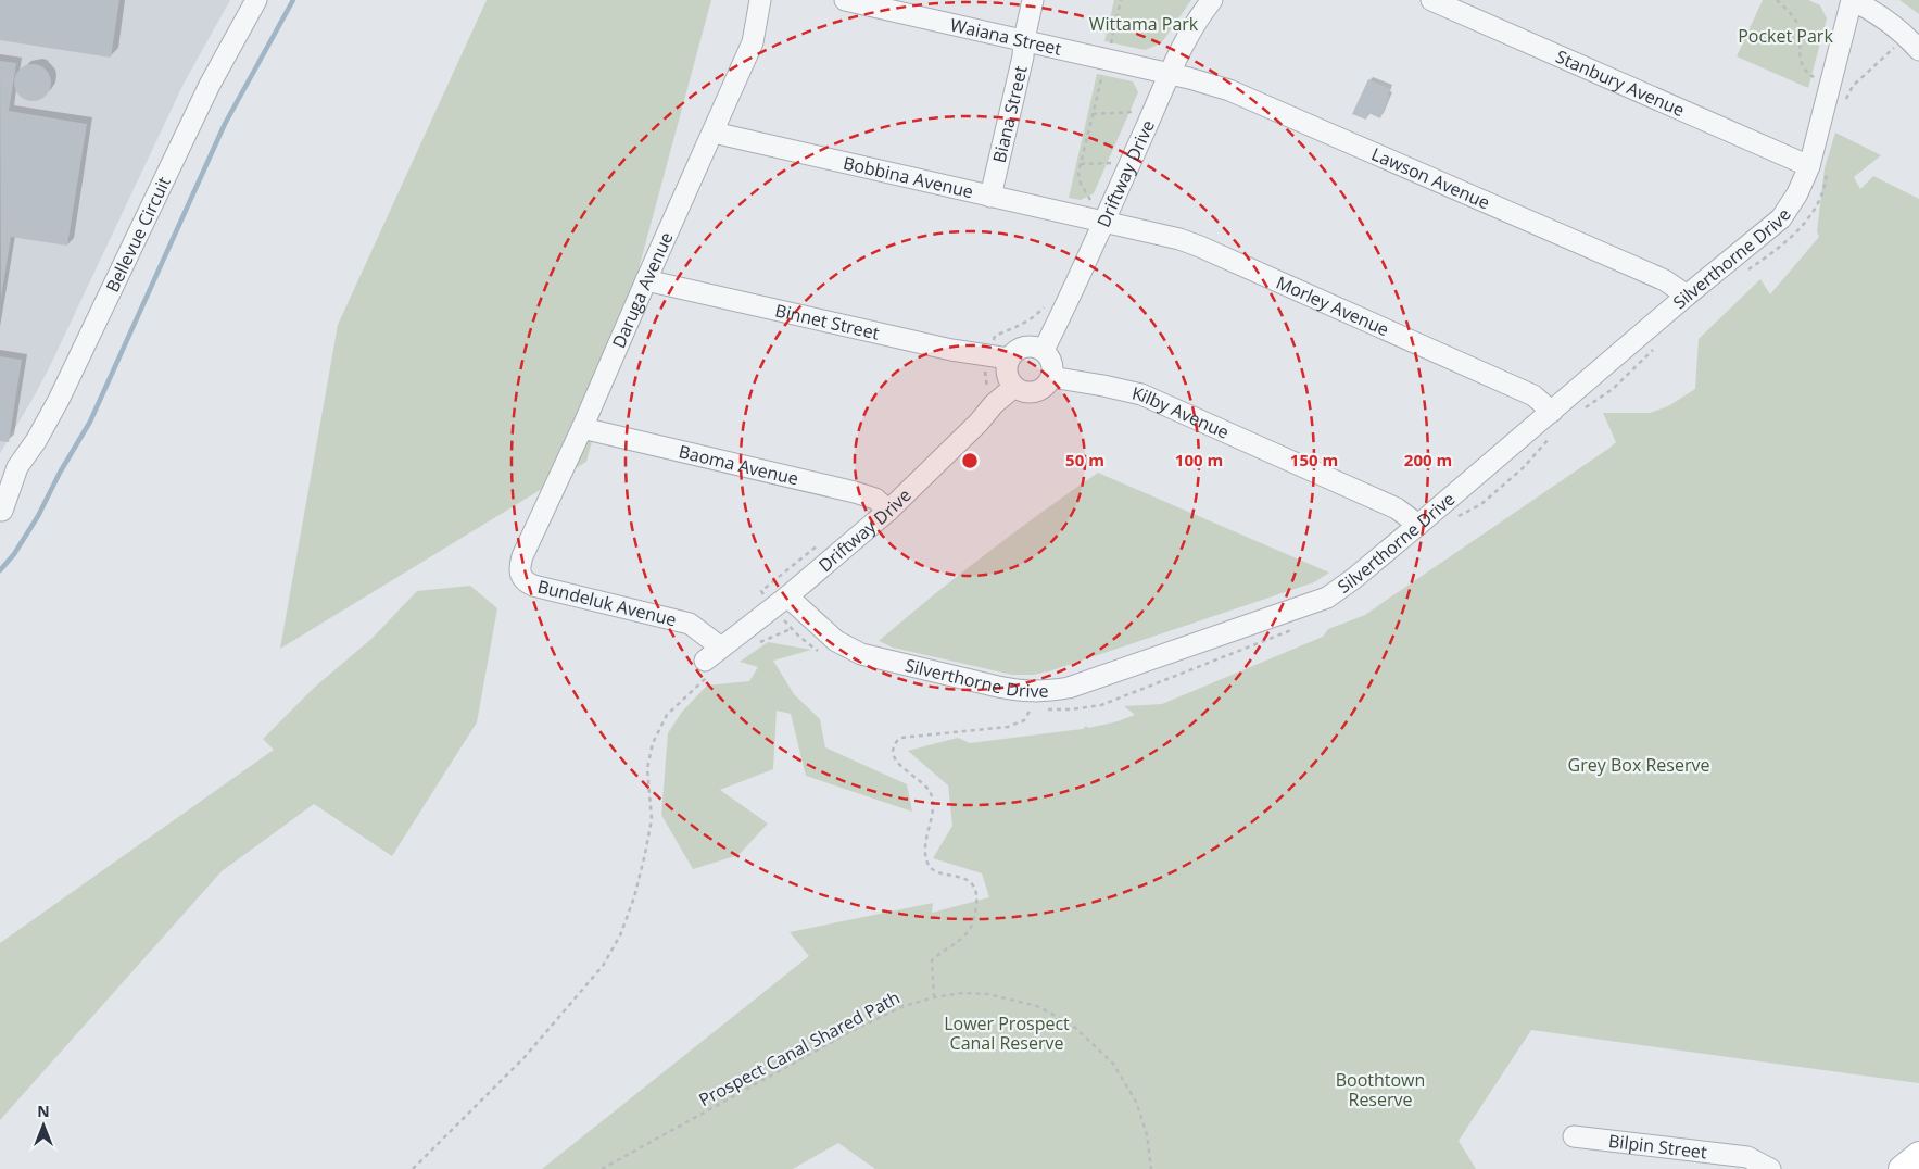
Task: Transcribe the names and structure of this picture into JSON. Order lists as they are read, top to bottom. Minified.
{"streets":{"street":["Waiana Street","Stanbury Avenue","Biana Street","Driftway Drive","Bobbina Avenue","Lawson Avenue","Bellevue Circuit","Silverthorne Drive","Daruga Avenue","Morley Avenue","Binnet Street","Kilby Avenue","Baoma Avenue","Bundeluk Avenue","Bilpin Street"],"path":["Prospect Canal Shared Path"]},"crossings":[["Waiana Street","Biana Street"],["Waiana Street","Driftway Drive"],["Waiana Street","Lawson Avenue"],["Stanbury Avenue","Silverthorne Drive"],["Biana Street","Bobbina Avenue"],["Driftway Drive","Bobbina Avenue"],["Driftway Drive","Lawson Avenue"],["Driftway Drive","Silverthorne Drive"],["Driftway Drive","Morley Avenue"],["Driftway Drive","Binnet Street"],["Driftway Drive","Kilby Avenue"],["Driftway Drive","Baoma Avenue"],["Driftway Drive","Bundeluk Avenue"],["Bobbina Avenue","Daruga Avenue"],["Bobbina Avenue","Morley Avenue"],["Lawson Avenue","Silverthorne Drive"],["Silverthorne Drive","Morley Avenue"],["Silverthorne Drive","Kilby Avenue"],["Daruga Avenue","Binnet Street"],["Daruga Avenue","Baoma Avenue"],["Daruga Avenue","Bundeluk Avenue"],["Binnet Street","Kilby Avenue"]],"parks":["Wittama Park","Pocket Park","Grey Box Reserve","Lower Prospect Canal Reserve","Boothtown Reserve"],"north":"top","rings":["50 m","100 m","150 m","200 m"]}
